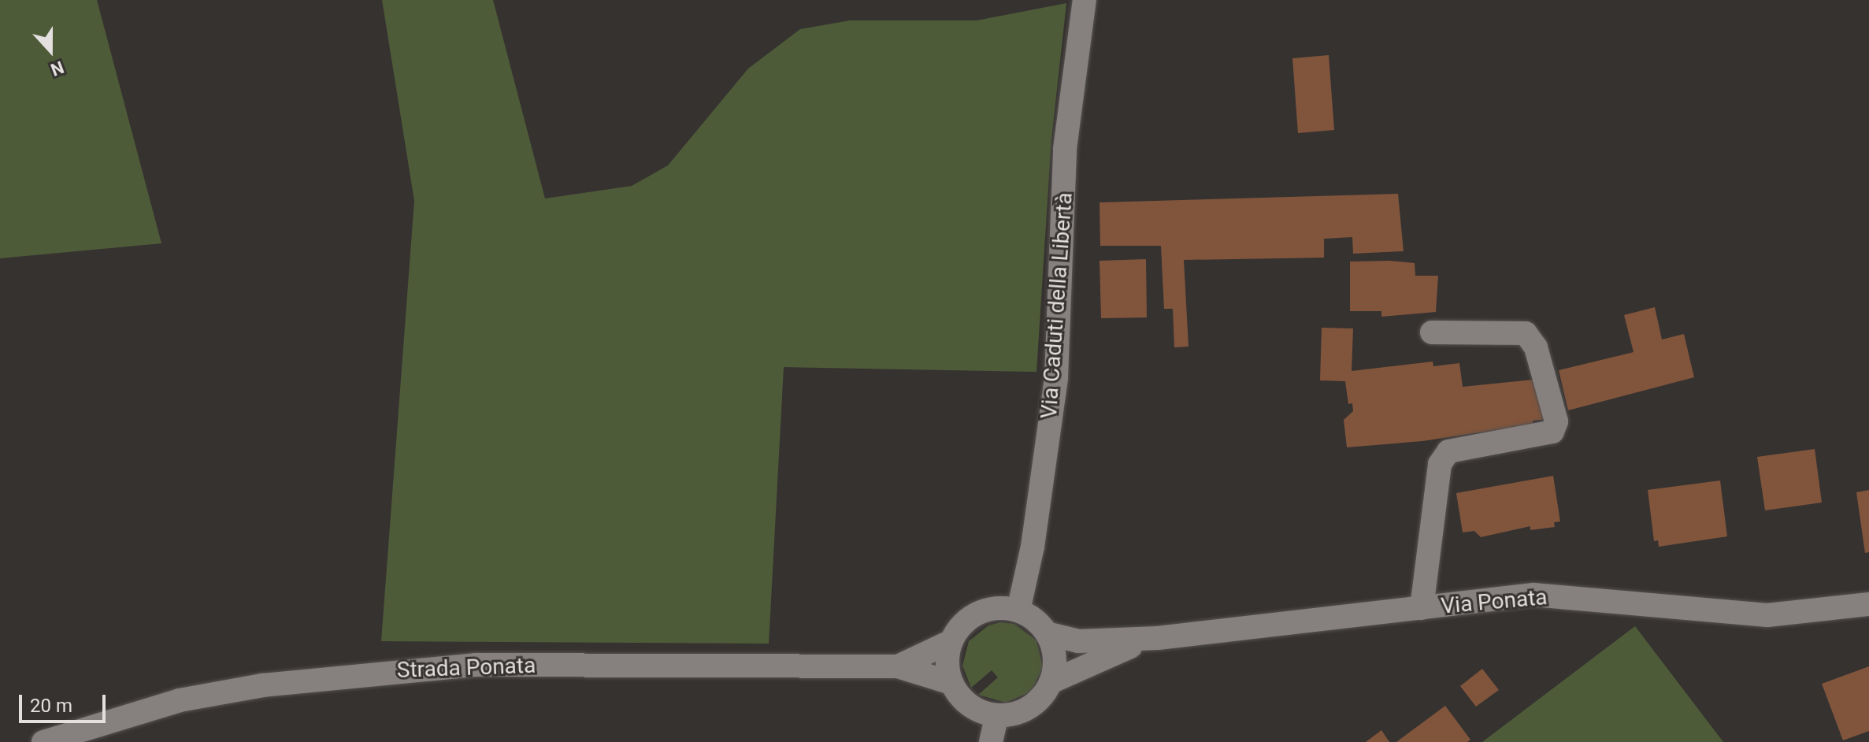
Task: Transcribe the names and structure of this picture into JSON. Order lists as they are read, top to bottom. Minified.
{"streets":{"street":["Via Caduti della Libertà","Via Ponata","Strada Ponata"]},"crossings":[["Via Caduti della Libertà","Via Ponata"],["Via Caduti della Libertà","Strada Ponata"],["Via Ponata","Strada Ponata"]],"scale_bar":"20 m","north":"bottom"}
